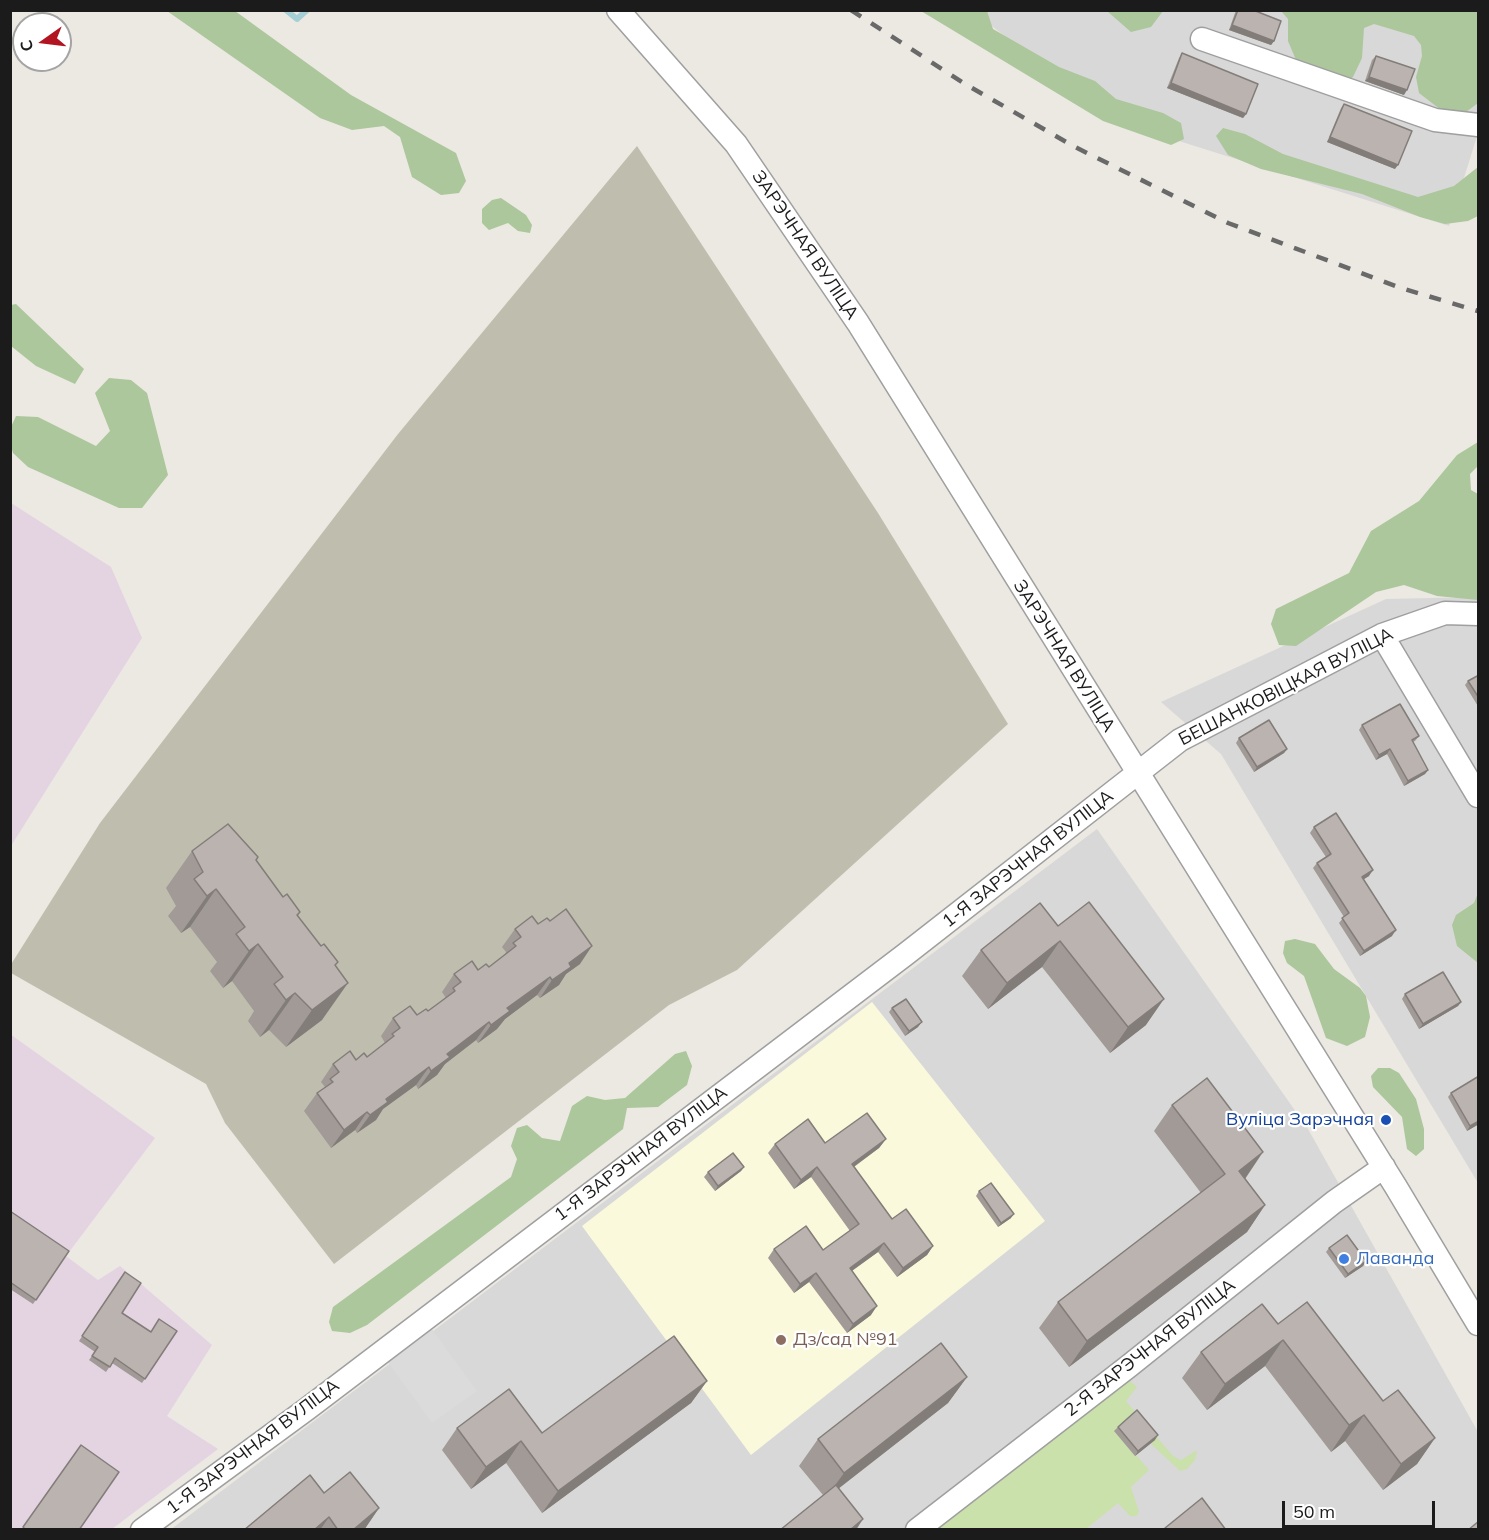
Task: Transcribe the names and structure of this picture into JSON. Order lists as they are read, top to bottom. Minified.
{"streets":{"street":["ЗАРЭЧНАЯ ВУЛІЦА","БЕШАНКОВІЦКАЯ ВУЛІЦА","1-Я ЗАРЭЧНАЯ ВУЛІЦА","2-Я ЗАРЭЧНАЯ ВУЛІЦА"]},"crossings":[["ЗАРЭЧНАЯ ВУЛІЦА","БЕШАНКОВІЦКАЯ ВУЛІЦА"],["ЗАРЭЧНАЯ ВУЛІЦА","1-Я ЗАРЭЧНАЯ ВУЛІЦА"],["ЗАРЭЧНАЯ ВУЛІЦА","2-Я ЗАРЭЧНАЯ ВУЛІЦА"],["БЕШАНКОВІЦКАЯ ВУЛІЦА","1-Я ЗАРЭЧНАЯ ВУЛІЦА"]],"places":["Вуліца Зарэчная","Лаванда","Дз/сад №91"],"scale_bar":"50 m","north":"left"}
